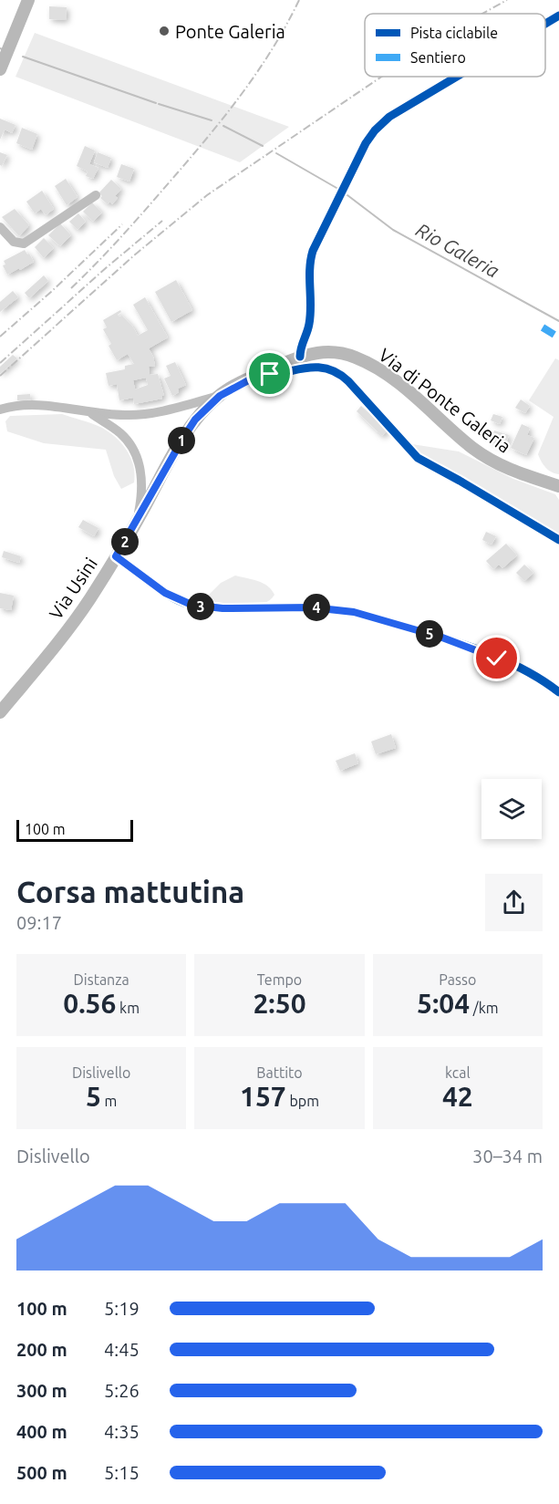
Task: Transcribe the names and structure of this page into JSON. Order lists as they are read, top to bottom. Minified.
{"streets":{"main road":["Via di Ponte Galeria","Via Usini"]},"crossings":[["Via di Ponte Galeria","Via Usini"]],"water":["Rio Galeria"],"places":["Ponte Galeria"],"legend":["Pista ciclabile","Sentiero"],"scale_bar":"100 m","page":{"pins":["1","2","3","4","5"],"scale":"100 m","heading":["Corsa mattutina","09:17"],"stats":[["Distanza","0.56 km"],["Tempo","2:50"],["Passo","5:04 /km"],["Dislivello","5 m"],["Battito","157 bpm"],["kcal","42"]],"chart":["Dislivello","30–34 m"],"list":[{"name":"100 m","note":"5:19"},{"name":"200 m","note":"4:45"},{"name":"300 m","note":"5:26"},{"name":"400 m","note":"4:35"},{"name":"500 m","note":"5:15"}]}}
